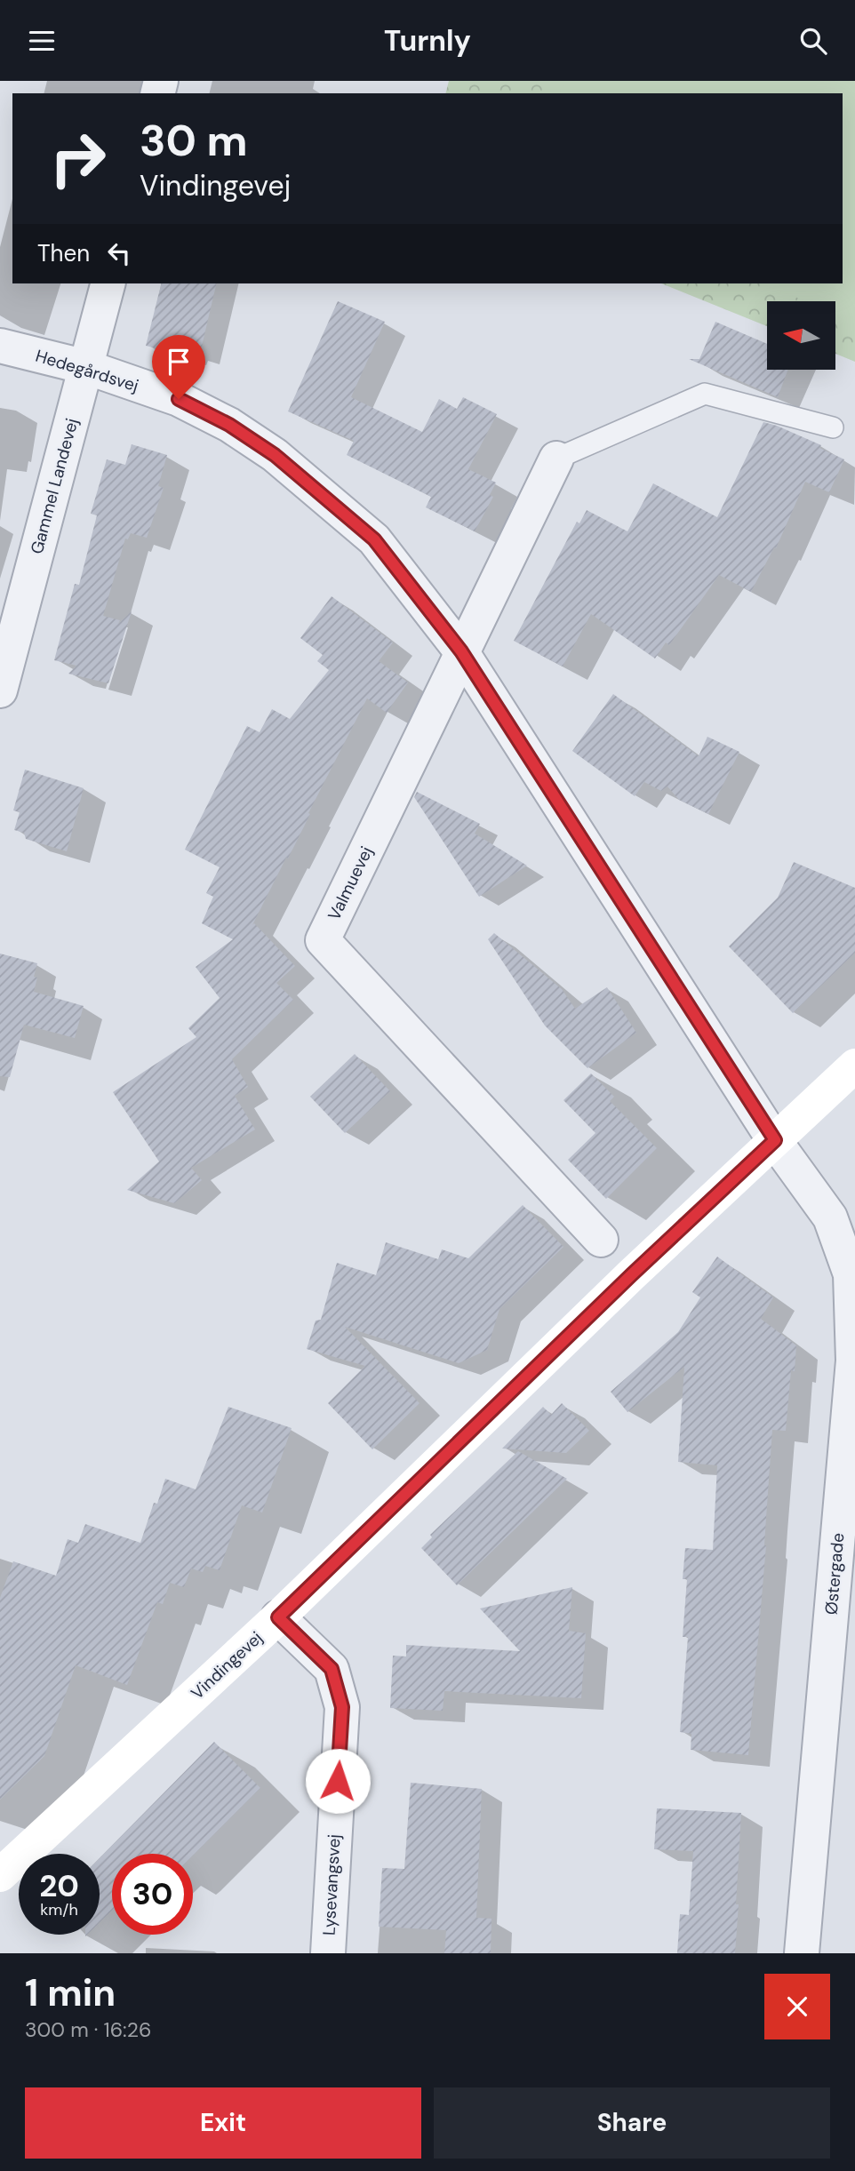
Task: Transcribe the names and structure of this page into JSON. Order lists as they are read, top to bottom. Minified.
{"streets":{"street":["Hedegårdsvej","Gammel Landevej","Valmuevej","Østergade","Vindingevej","Lysevangsvej"]},"crossings":[["Hedegårdsvej","Gammel Landevej"],["Hedegårdsvej","Valmuevej"],["Hedegårdsvej","Østergade"],["Hedegårdsvej","Vindingevej"],["Østergade","Vindingevej"],["Vindingevej","Lysevangsvej"]],"north":"left","page":{"header":"Turnly","turn":["30 m","Vindingevej"],"then":"Then","speed":"20 km/h","limit":"30","heading":["1 min","300 m · 16:26"],"buttons":["Exit","Share"]}}
